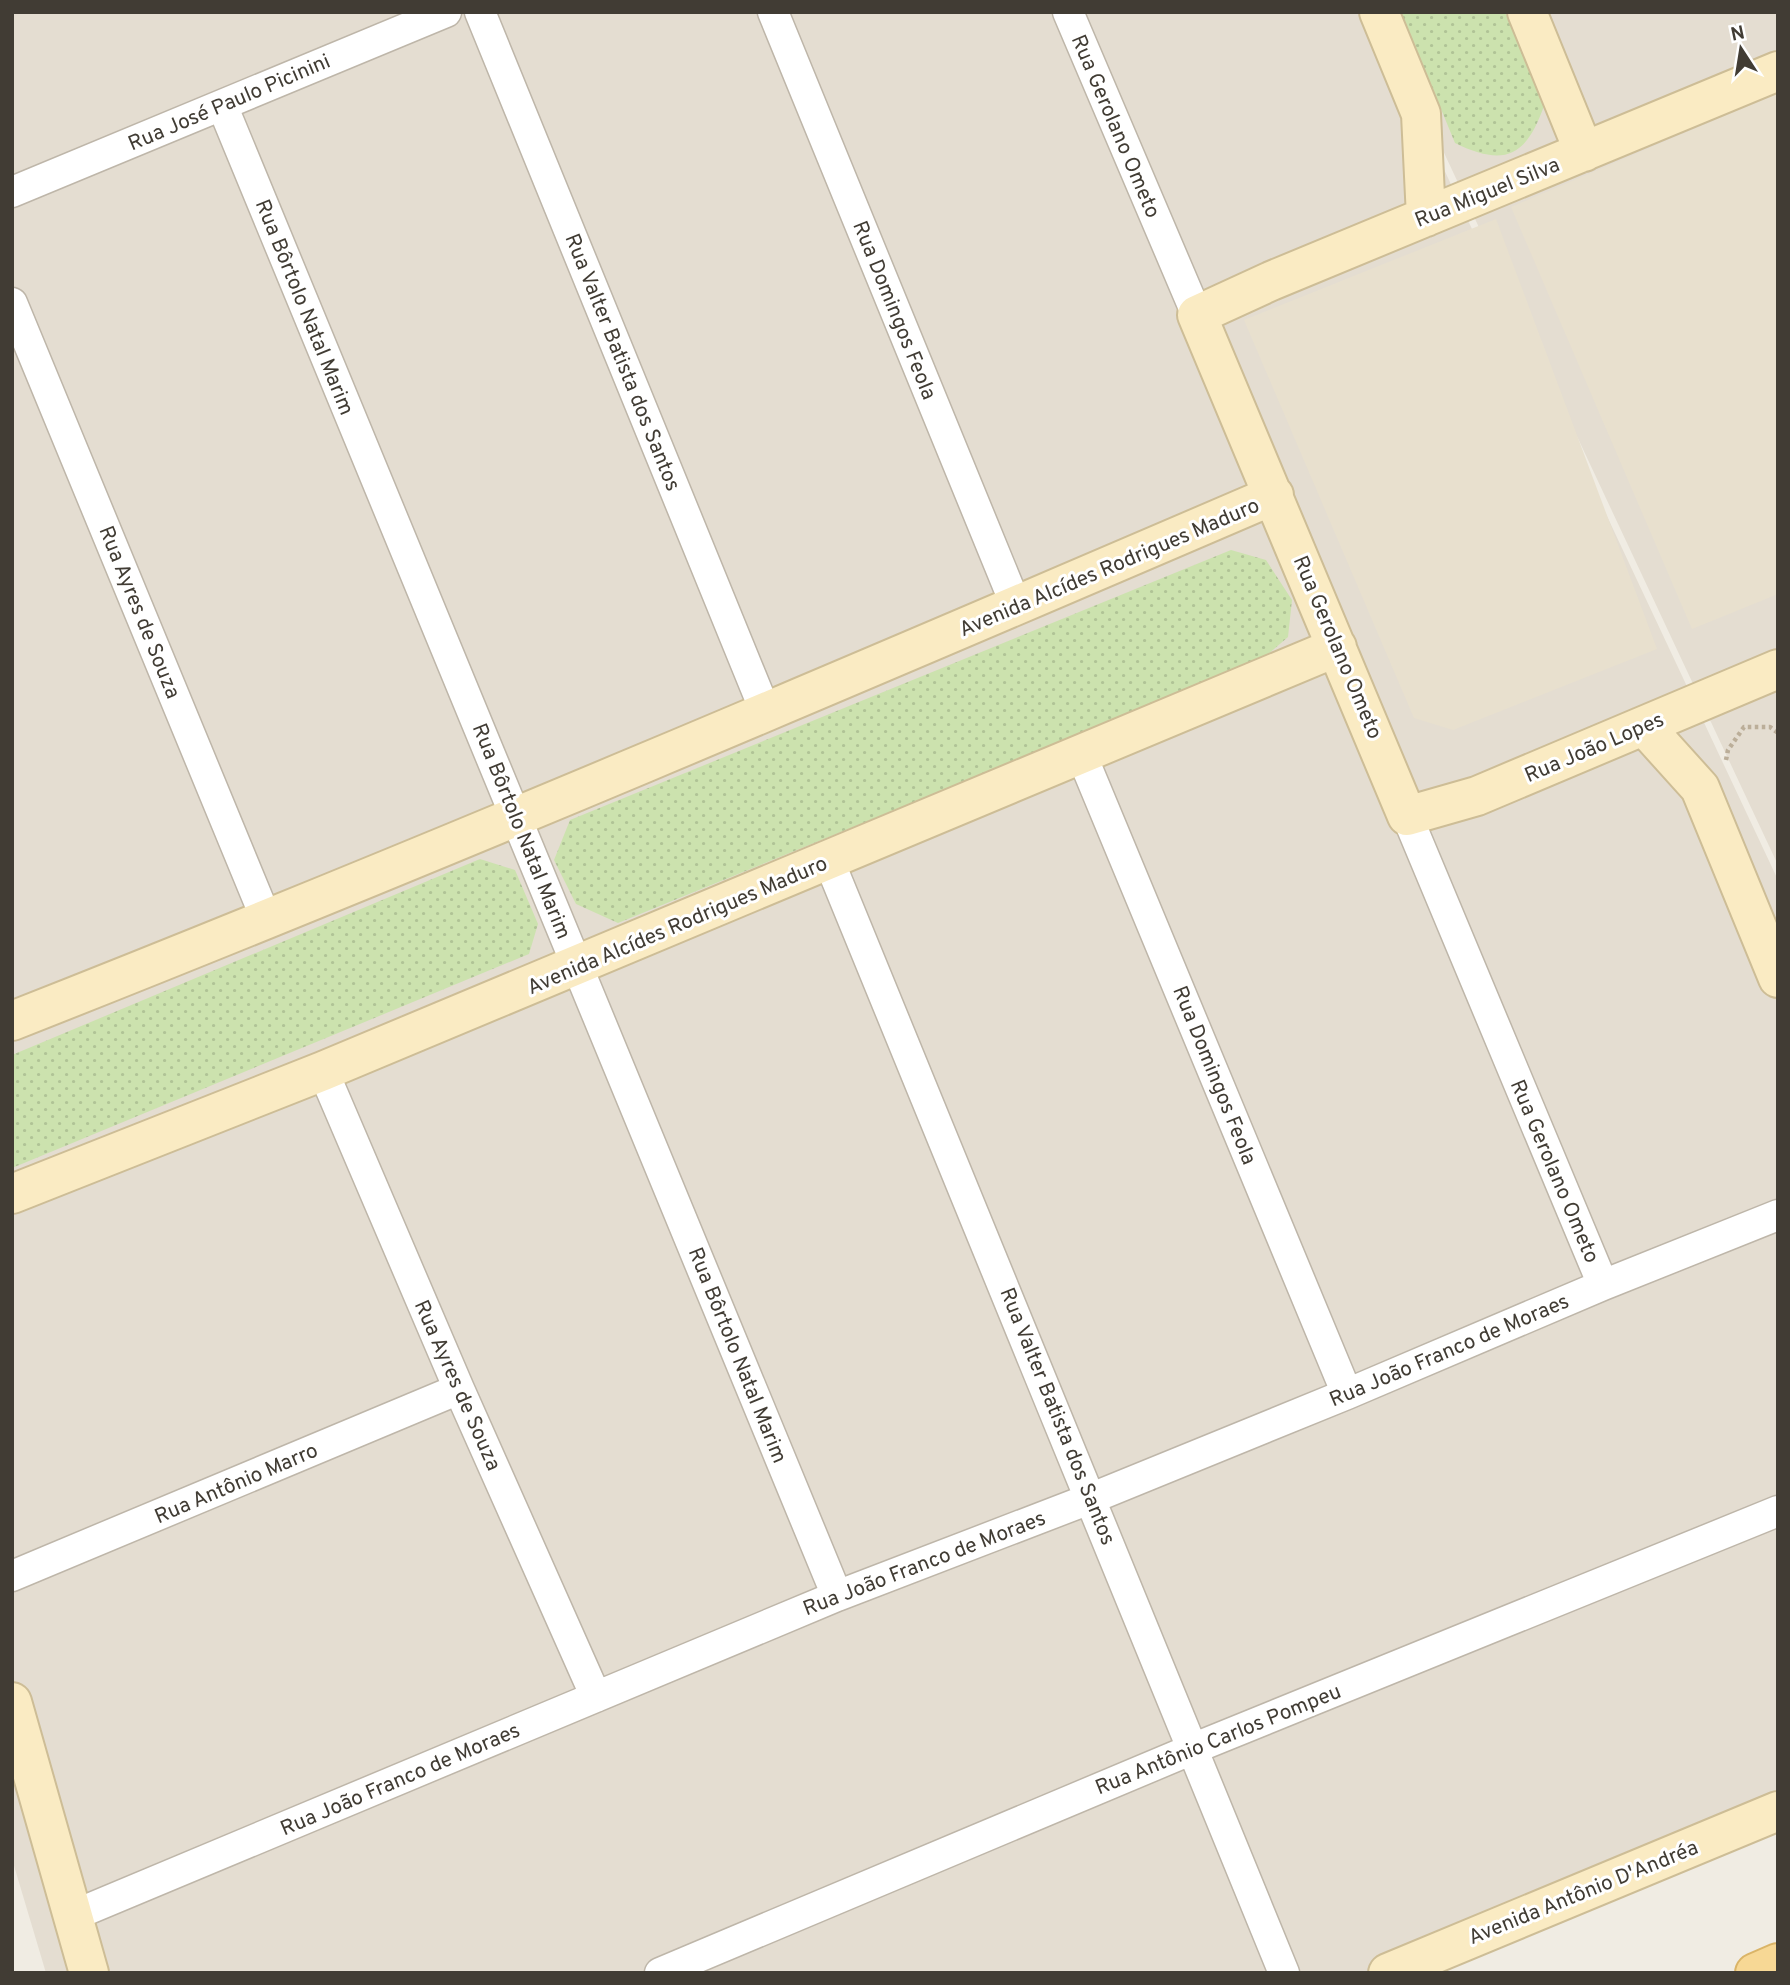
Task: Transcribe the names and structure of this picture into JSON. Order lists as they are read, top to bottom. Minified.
{"streets":{"street":["Rua José Paulo Picinini","Rua Gerolano Ometo","Rua Miguel Silva","Rua Bôrtolo Natal Marim","Rua Domingos Feola","Rua Valter Batista dos Santos","Avenida Alcídes Rodrigues Maduro","Rua Ayres de Souza","Rua João Lopes","Rua João Franco de Moraes","Rua Antônio Marro","Rua Antônio Carlos Pompeu","Avenida Antônio D'Andréa"]},"crossings":[["Rua José Paulo Picinini","Rua Bôrtolo Natal Marim"],["Rua Gerolano Ometo","Rua Miguel Silva"],["Rua Gerolano Ometo","Avenida Alcídes Rodrigues Maduro"],["Rua Gerolano Ometo","Rua João Lopes"],["Rua Gerolano Ometo","Rua João Franco de Moraes"],["Rua Bôrtolo Natal Marim","Avenida Alcídes Rodrigues Maduro"],["Rua Bôrtolo Natal Marim","Rua João Franco de Moraes"],["Rua Domingos Feola","Avenida Alcídes Rodrigues Maduro"],["Rua Domingos Feola","Rua João Franco de Moraes"],["Rua Valter Batista dos Santos","Avenida Alcídes Rodrigues Maduro"],["Rua Valter Batista dos Santos","Rua João Franco de Moraes"],["Rua Valter Batista dos Santos","Rua Antônio Carlos Pompeu"],["Avenida Alcídes Rodrigues Maduro","Rua Ayres de Souza"],["Rua Ayres de Souza","Rua João Franco de Moraes"],["Rua Ayres de Souza","Rua Antônio Marro"]],"north":"top"}
